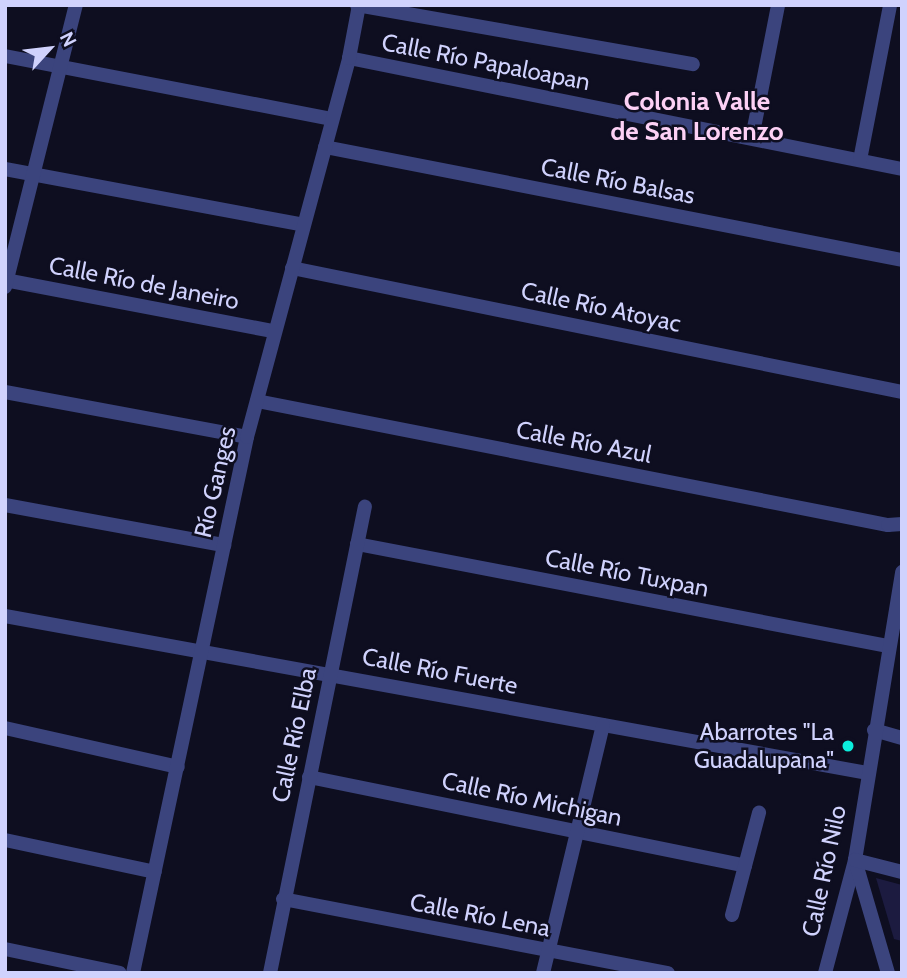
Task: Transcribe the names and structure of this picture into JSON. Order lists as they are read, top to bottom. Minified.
{"streets":{"street":["Calle Río Papaloapan","Calle Río Balsas","Calle Río de Janeiro","Calle Río Atoyac","Calle Río Azul","Río Ganges","Calle Río Tuxpan","Calle Río Fuerte","Calle Río Elba","Calle Río Michigan","Calle Río Nilo","Calle Río Lena"]},"crossings":[["Calle Río Papaloapan","Río Ganges"],["Calle Río Balsas","Río Ganges"],["Calle Río de Janeiro","Río Ganges"],["Calle Río Atoyac","Río Ganges"],["Calle Río Azul","Río Ganges"],["Río Ganges","Calle Río Fuerte"],["Calle Río Tuxpan","Calle Río Elba"],["Calle Río Tuxpan","Calle Río Nilo"],["Calle Río Fuerte","Calle Río Elba"],["Calle Río Fuerte","Calle Río Nilo"],["Calle Río Elba","Calle Río Michigan"],["Calle Río Elba","Calle Río Lena"]],"districts":["Colonia Valle de San Lorenzo"],"places":["Abarrotes \"La Guadalupana\""],"north":"top right"}
